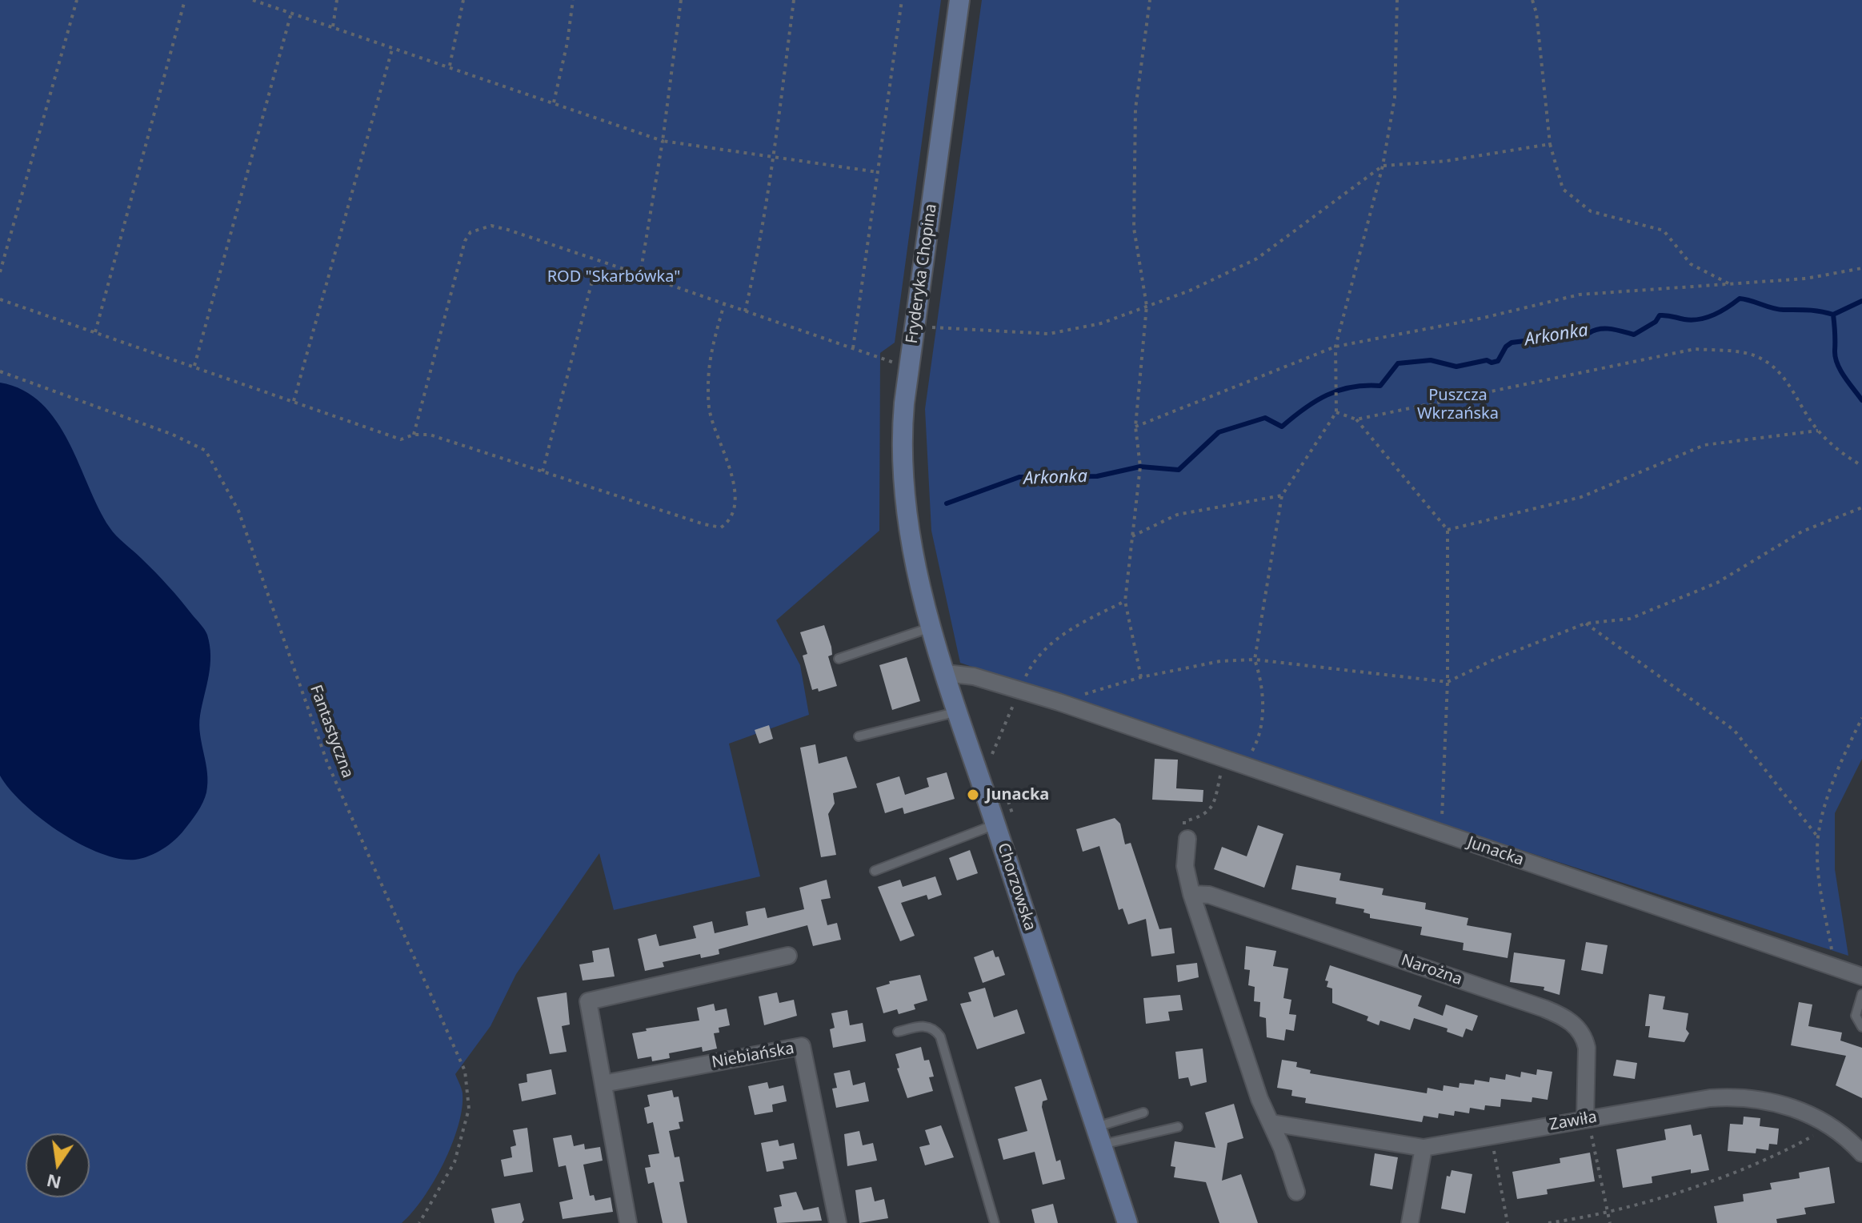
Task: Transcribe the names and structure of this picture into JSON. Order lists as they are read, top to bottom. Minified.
{"streets":{"street":["Fryderyka Chopina","Junacka","Chorzowska","Narożna","Niebiańska","Zawiła"],"path":["Fantastyczna"]},"crossings":[["Fryderyka Chopina","Chorzowska"],["Junacka","Chorzowska"],["Narożna","Zawiła"]],"water":["Arkonka"],"parks":["ROD \"Skarbówka\"","Puszcza Wkrzańska"],"places":["Junacka"],"north":"bottom"}
